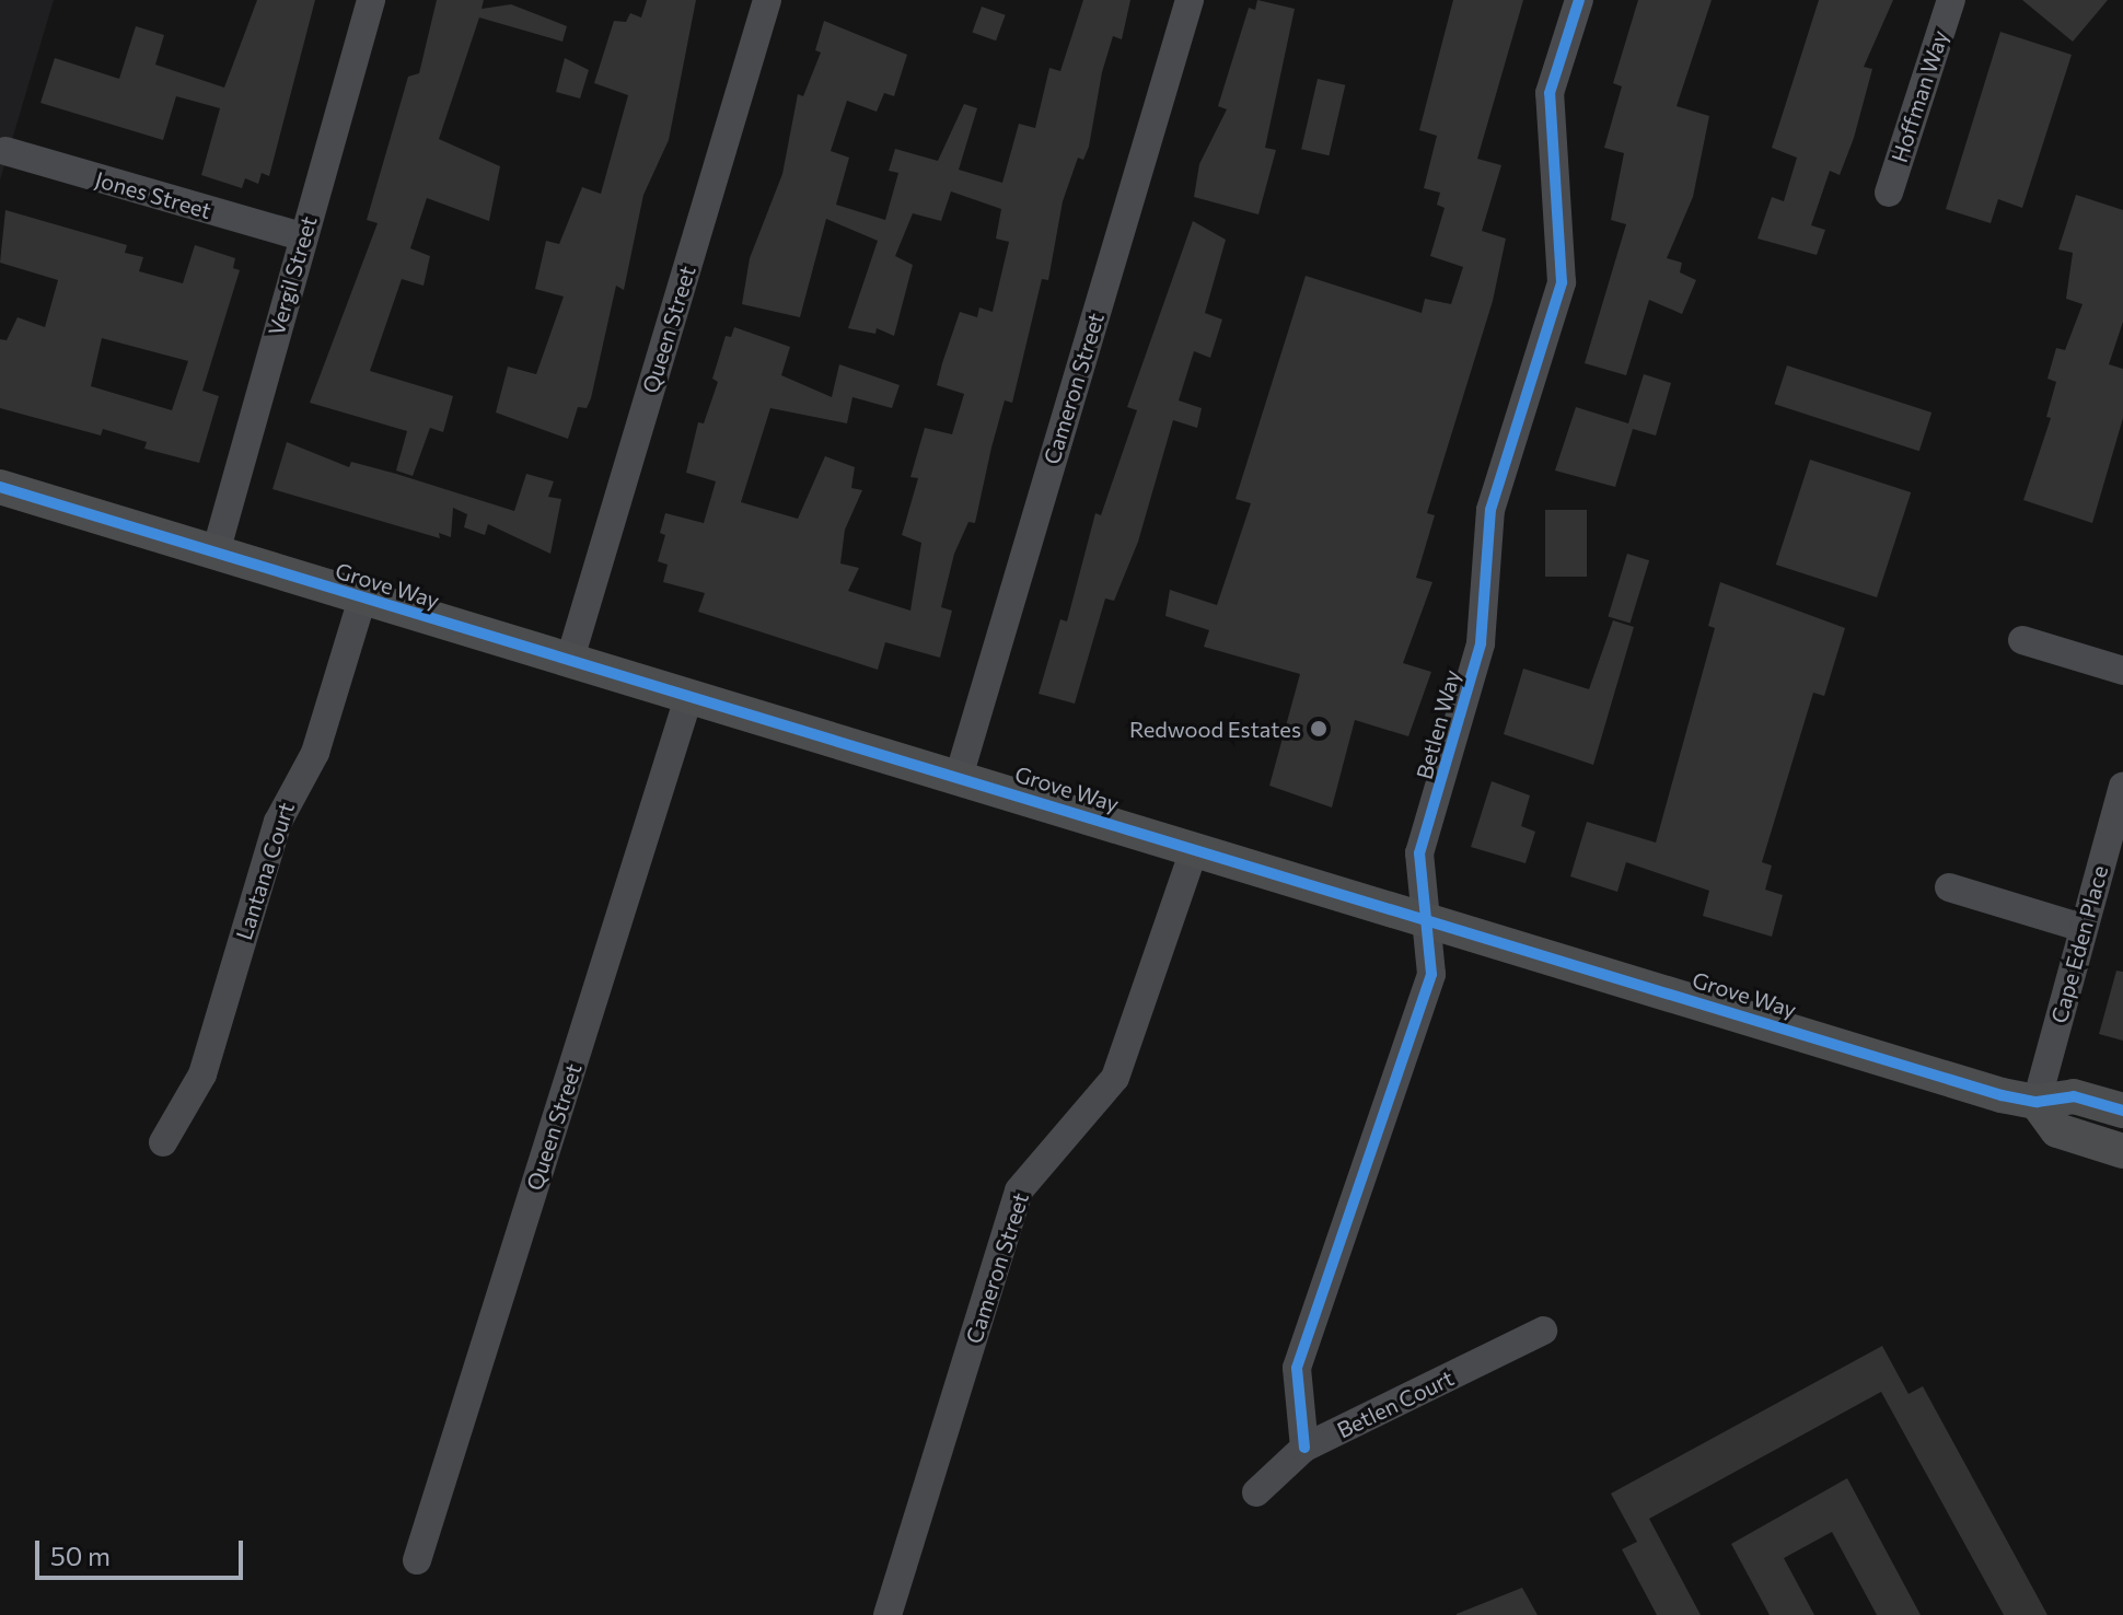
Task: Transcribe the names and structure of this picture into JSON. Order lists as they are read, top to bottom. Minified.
{"streets":{"main road":["Grove Way"],"street":["Hoffman Way","Jones Street","Vergil Street","Queen Street","Cameron Street","Betlen Way","Lantana Court","Cape Eden Place","Betlen Court"]},"crossings":[["Jones Street","Vergil Street"],["Vergil Street","Grove Way"],["Queen Street","Grove Way"],["Cameron Street","Grove Way"],["Grove Way","Betlen Way"],["Grove Way","Lantana Court"],["Grove Way","Cape Eden Place"],["Betlen Way","Betlen Court"]],"places":["Redwood Estates"],"scale_bar":"50 m"}
